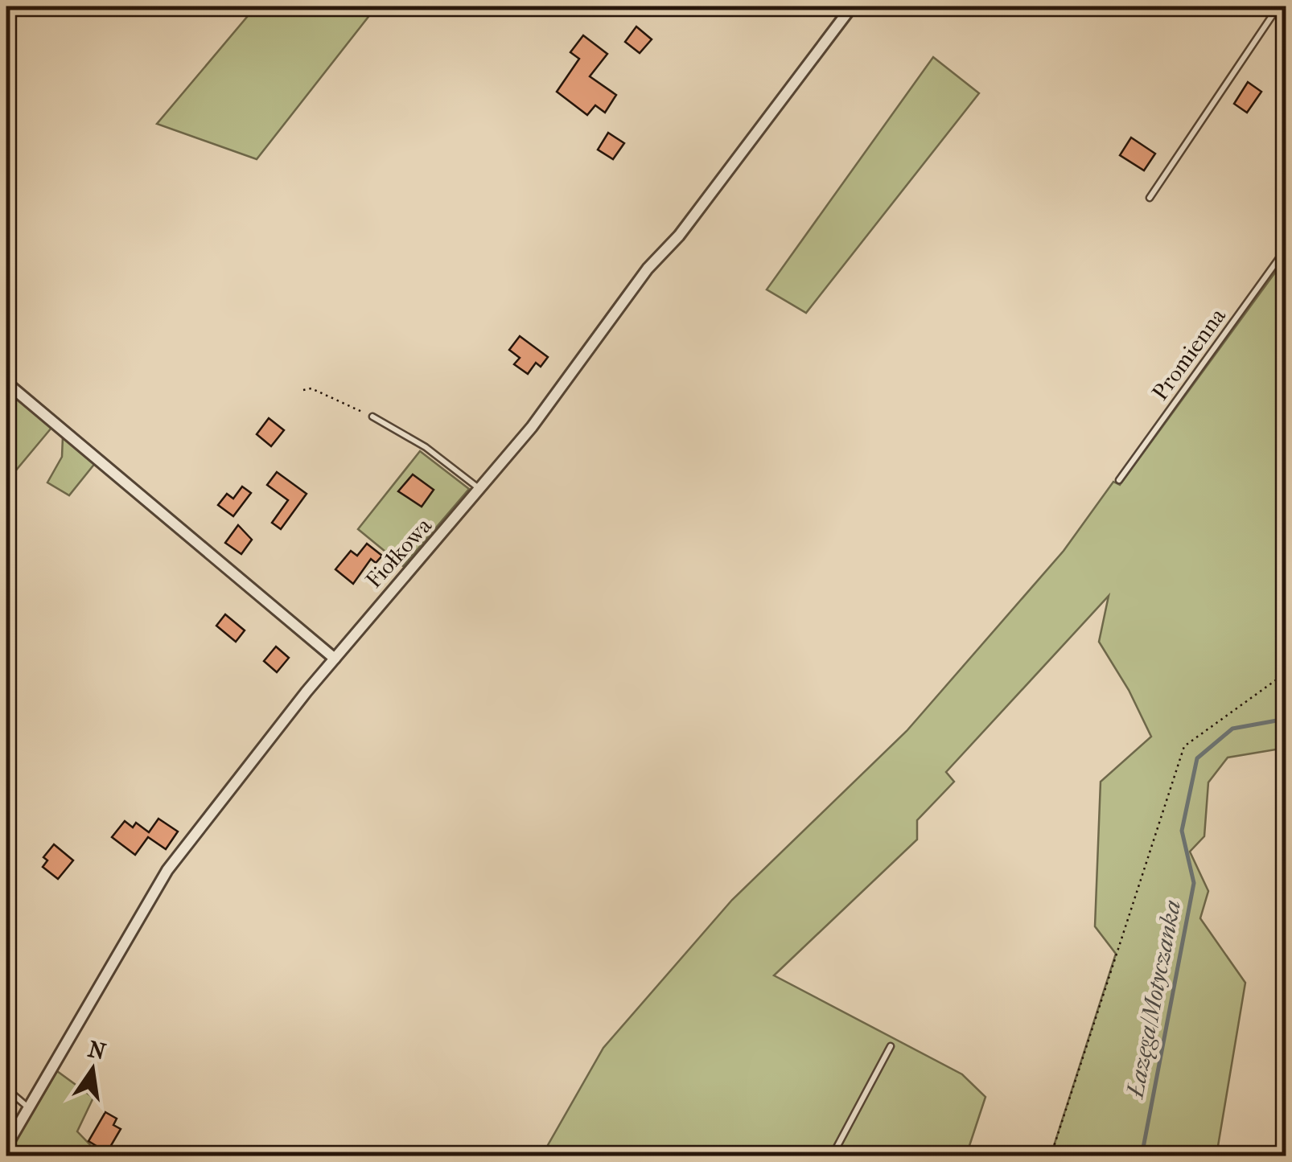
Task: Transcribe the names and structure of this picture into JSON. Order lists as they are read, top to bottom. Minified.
{"streets":{"street":["Fiołkowa"],"lane":["Promienna"]},"water":["Łazęga/Motyczanka"],"north":"top"}
